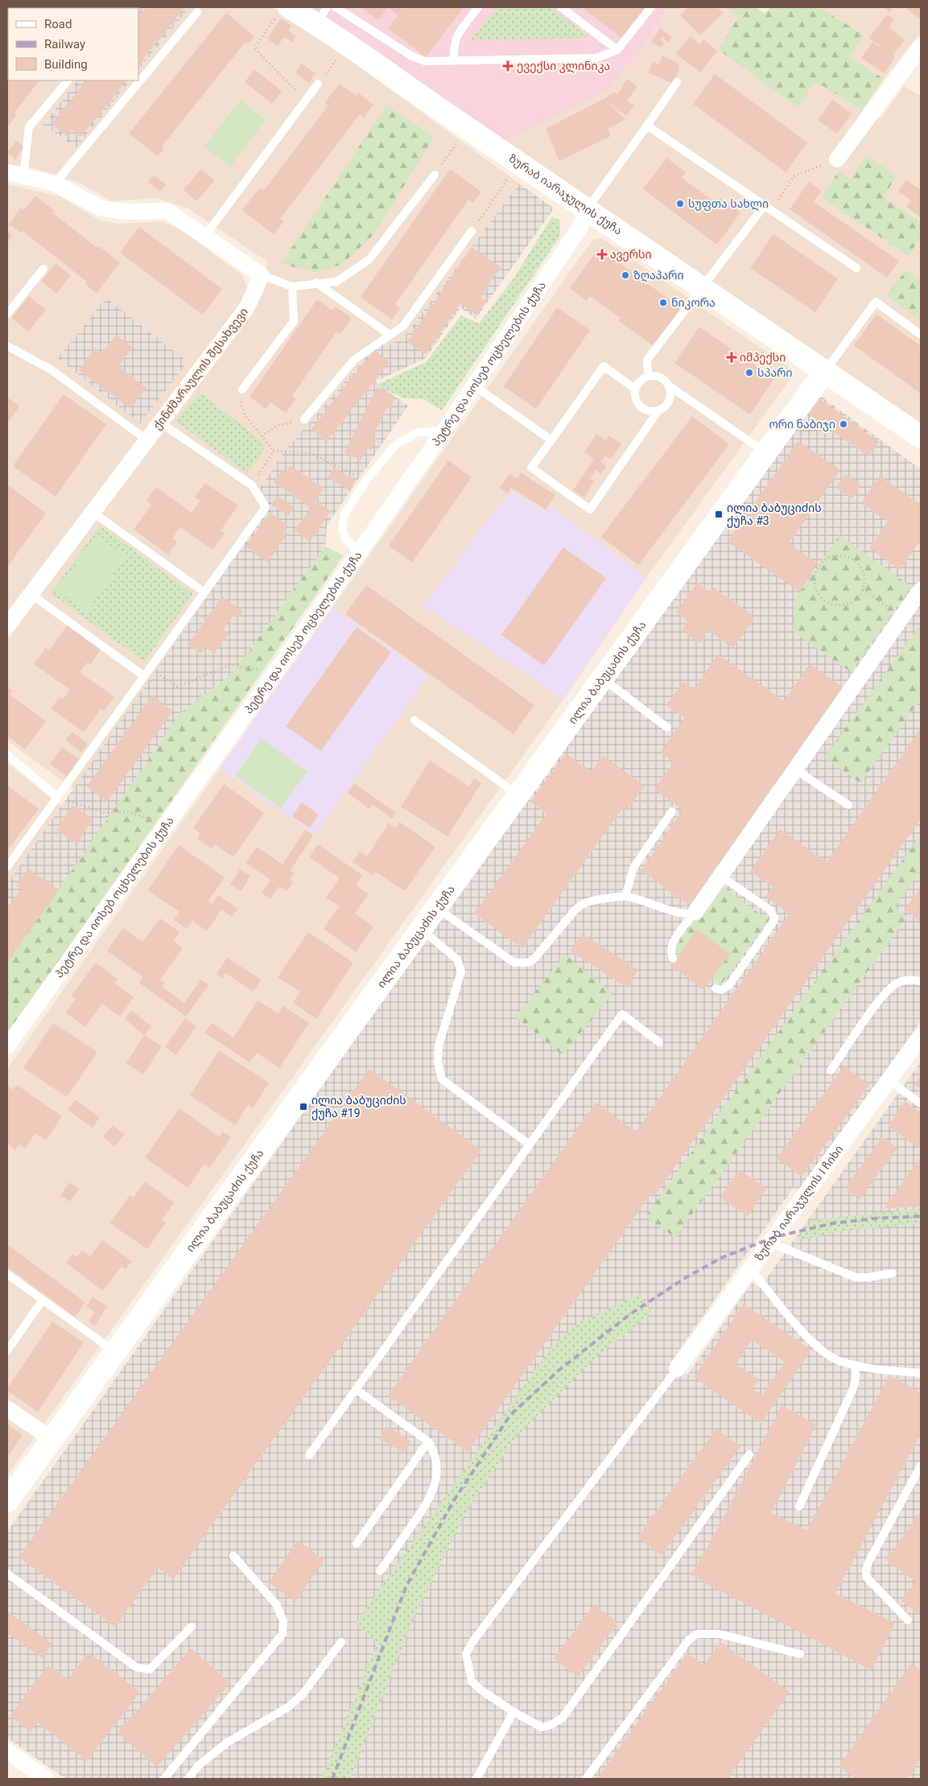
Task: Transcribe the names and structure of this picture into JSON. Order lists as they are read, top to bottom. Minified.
{"streets":{"street":["ზურაბ იარაჯულის ქუჩა","პეტრე და იოსებ ოცხელების ქუჩა","ქინძმარაულის შესახვევი","ილია ბაბუცაძის ქუჩა","ზურაბ იარაჯულის I ჩიხი"]},"crossings":[["ზურაბ იარაჯულის ქუჩა","პეტრე და იოსებ ოცხელების ქუჩა"],["ზურაბ იარაჯულის ქუჩა","ილია ბაბუცაძის ქუჩა"]],"places":{"health":["ევექსი კლინიკა","ავერსი","იმპექსი"],"other":["სუფთა სახლი","ზღაპარი","ნიკორა","სპარი","ორი ნაბიჯი"],"transit":["ილია ბაბუციძის ქუჩა #3","ილია ბაბუციძის ქუჩა #19"]},"legend":["Road","Railway","Building"]}
